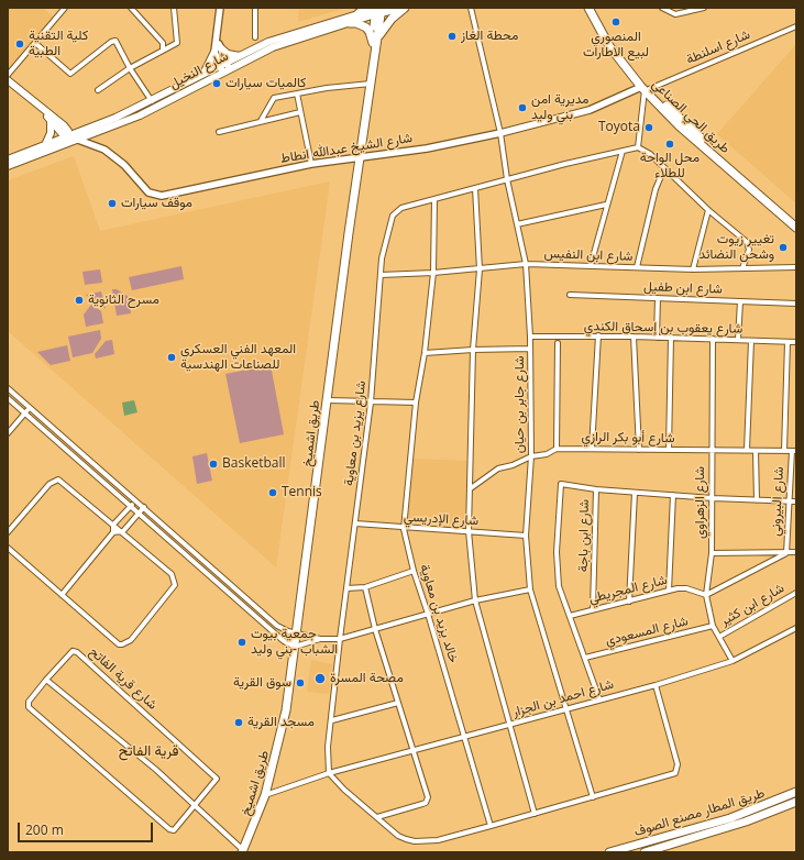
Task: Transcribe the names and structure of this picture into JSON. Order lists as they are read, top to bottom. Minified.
{"streets":{"highway":["طريق الحي الصناعي","طريق اشميخ","طريق المطار مصنع الصوف"],"main road":["شارع النخيل","شارع الشيخ عبدالله انطاط"],"street":["شارع اسلنطة","شارع ابن النفيس","شارع ابن طفيل","شارع يعقوب بن إسحاق الكندي","شارع جابر بن حيان","شارع يزيد بن معاوية","شارع أبو بكر الرازي","شارع البيروني","شارع الزهراوي","شارع الإدريسي","شارع ابن باجة","شارع المجريطي","شارع ابن كثير","خالد يزيد بن معاوية","شارع المسعودي","شارع قرية الفاتح","شارع احمد بن الجزار"]},"crossings":[["شارع اسلنطة","طريق الحي الصناعي"],["شارع اسلنطة","شارع الشيخ عبدالله انطاط"],["شارع النخيل","شارع الشيخ عبدالله انطاط"],["شارع النخيل","طريق اشميخ"],["طريق الحي الصناعي","شارع الشيخ عبدالله انطاط"],["شارع الشيخ عبدالله انطاط","شارع جابر بن حيان"],["شارع الشيخ عبدالله انطاط","طريق اشميخ"],["شارع ابن النفيس","شارع جابر بن حيان"],["شارع ابن النفيس","شارع يزيد بن معاوية"],["شارع ابن النفيس","خالد يزيد بن معاوية"],["شارع يعقوب بن إسحاق الكندي","شارع جابر بن حيان"],["شارع يعقوب بن إسحاق الكندي","شارع الزهراوي"],["شارع جابر بن حيان","شارع يزيد بن معاوية"],["شارع جابر بن حيان","شارع أبو بكر الرازي"],["شارع جابر بن حيان","شارع الإدريسي"],["شارع جابر بن حيان","شارع احمد بن الجزار"],["طريق اشميخ","شارع احمد بن الجزار"],["شارع يزيد بن معاوية","شارع الإدريسي"],["شارع يزيد بن معاوية","خالد يزيد بن معاوية"],["شارع يزيد بن معاوية","شارع احمد بن الجزار"],["شارع أبو بكر الرازي","شارع البيروني"],["شارع أبو بكر الرازي","شارع الزهراوي"],["شارع الزهراوي","شارع المجريطي"],["شارع الزهراوي","شارع ابن كثير"],["شارع الزهراوي","شارع المسعودي"],["شارع الزهراوي","شارع احمد بن الجزار"],["شارع الإدريسي","خالد يزيد بن معاوية"],["شارع ابن باجة","شارع المجريطي"],["خالد يزيد بن معاوية","شارع احمد بن الجزار"]],"districts":["قرية الفاتح"],"places":["المنصوري لبيع الاطارات","محطة الغاز","كلية التقنية الطبية","كالميات سيارات","مديرية امن بني وليد","Toyota","محل الواحة للطلاء","موقف سيارات","تغيير زيوت وشحن النضائد","مسرح الثانوية","المعهد الفني العسكري للصناعات الهندسية","Basketball","Tennis","جمعية بيوت الشباب -بني وليد","مصحة المسرة","سوق القرية","مسجد القرية"],"scale_bar":"200 m"}
